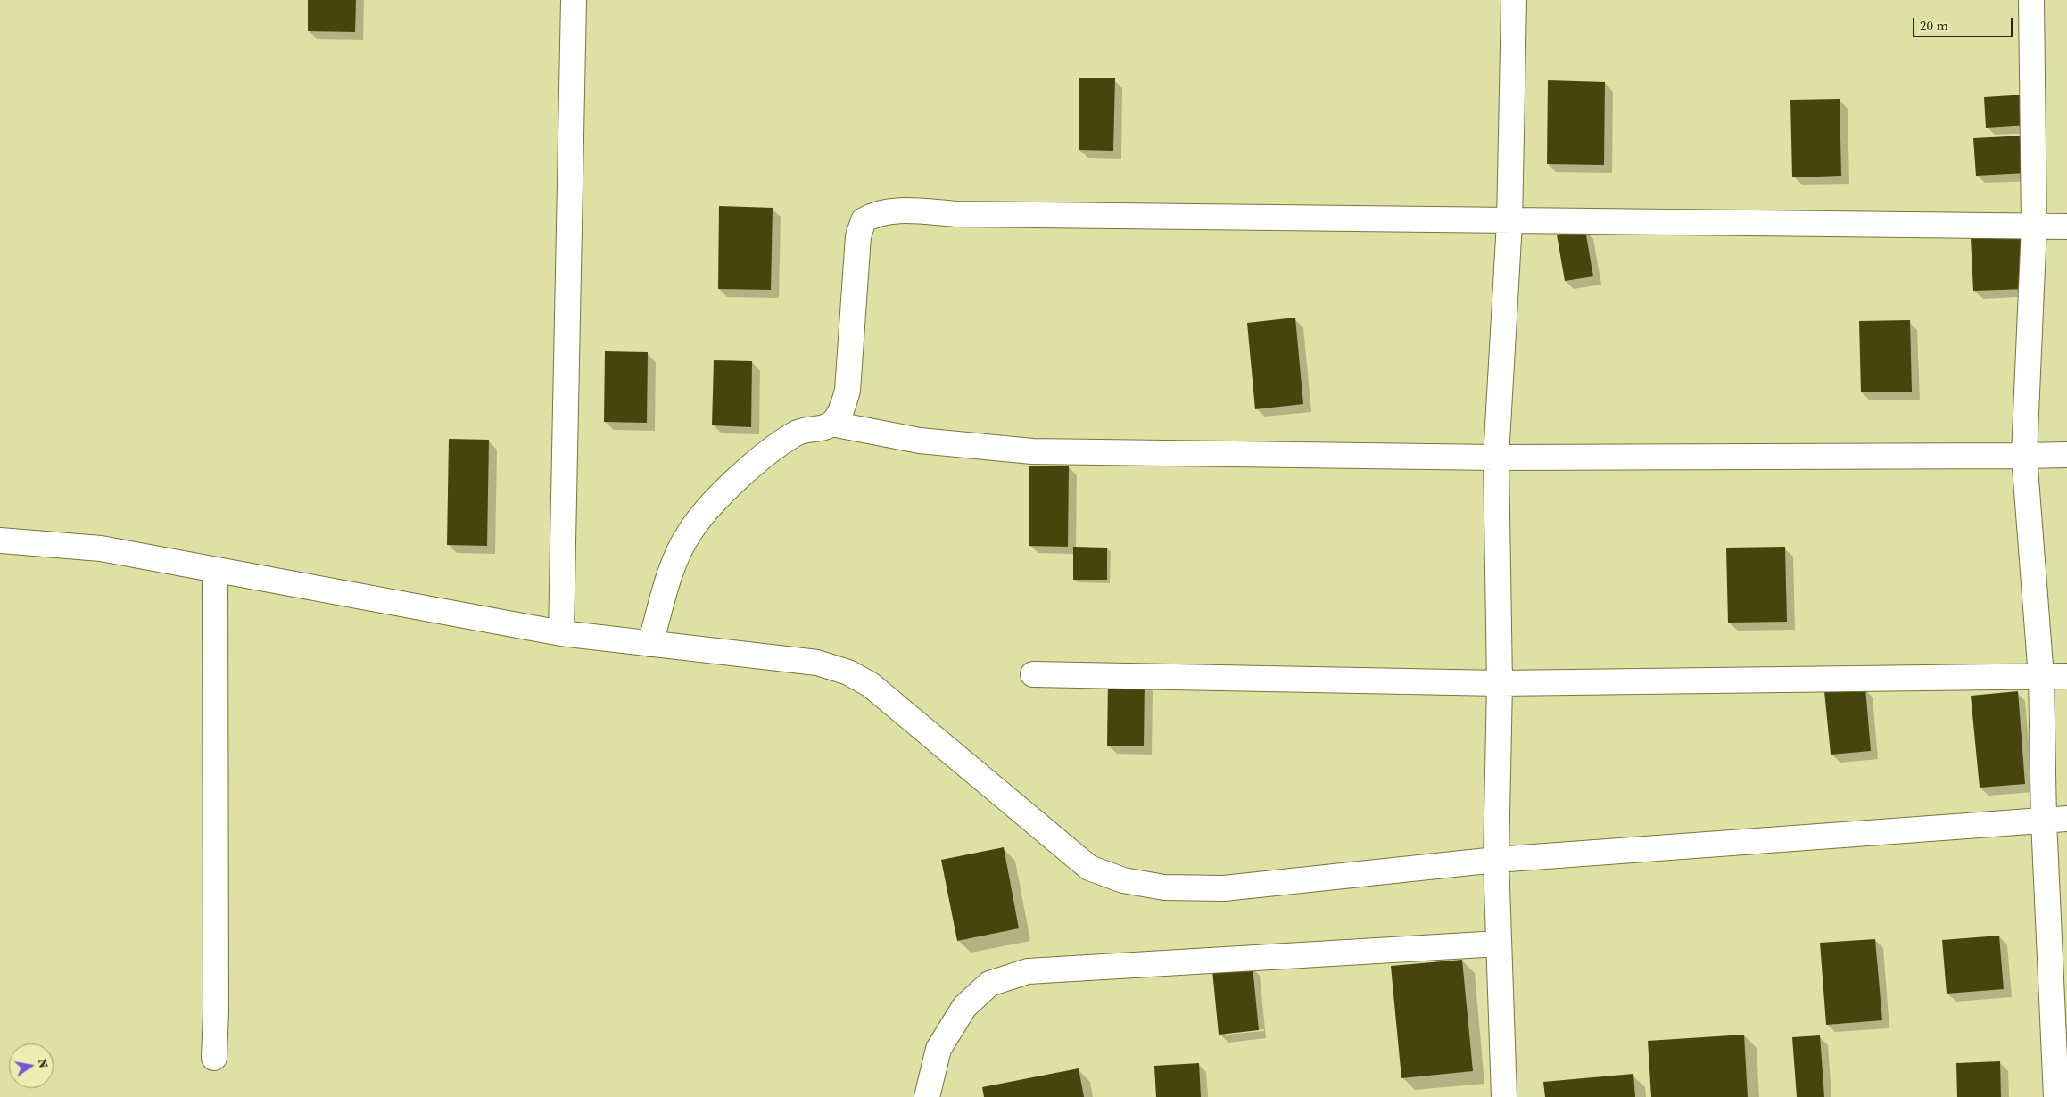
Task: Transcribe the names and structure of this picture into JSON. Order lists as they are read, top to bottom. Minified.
{"scale_bar":"20 m","north":"right"}
